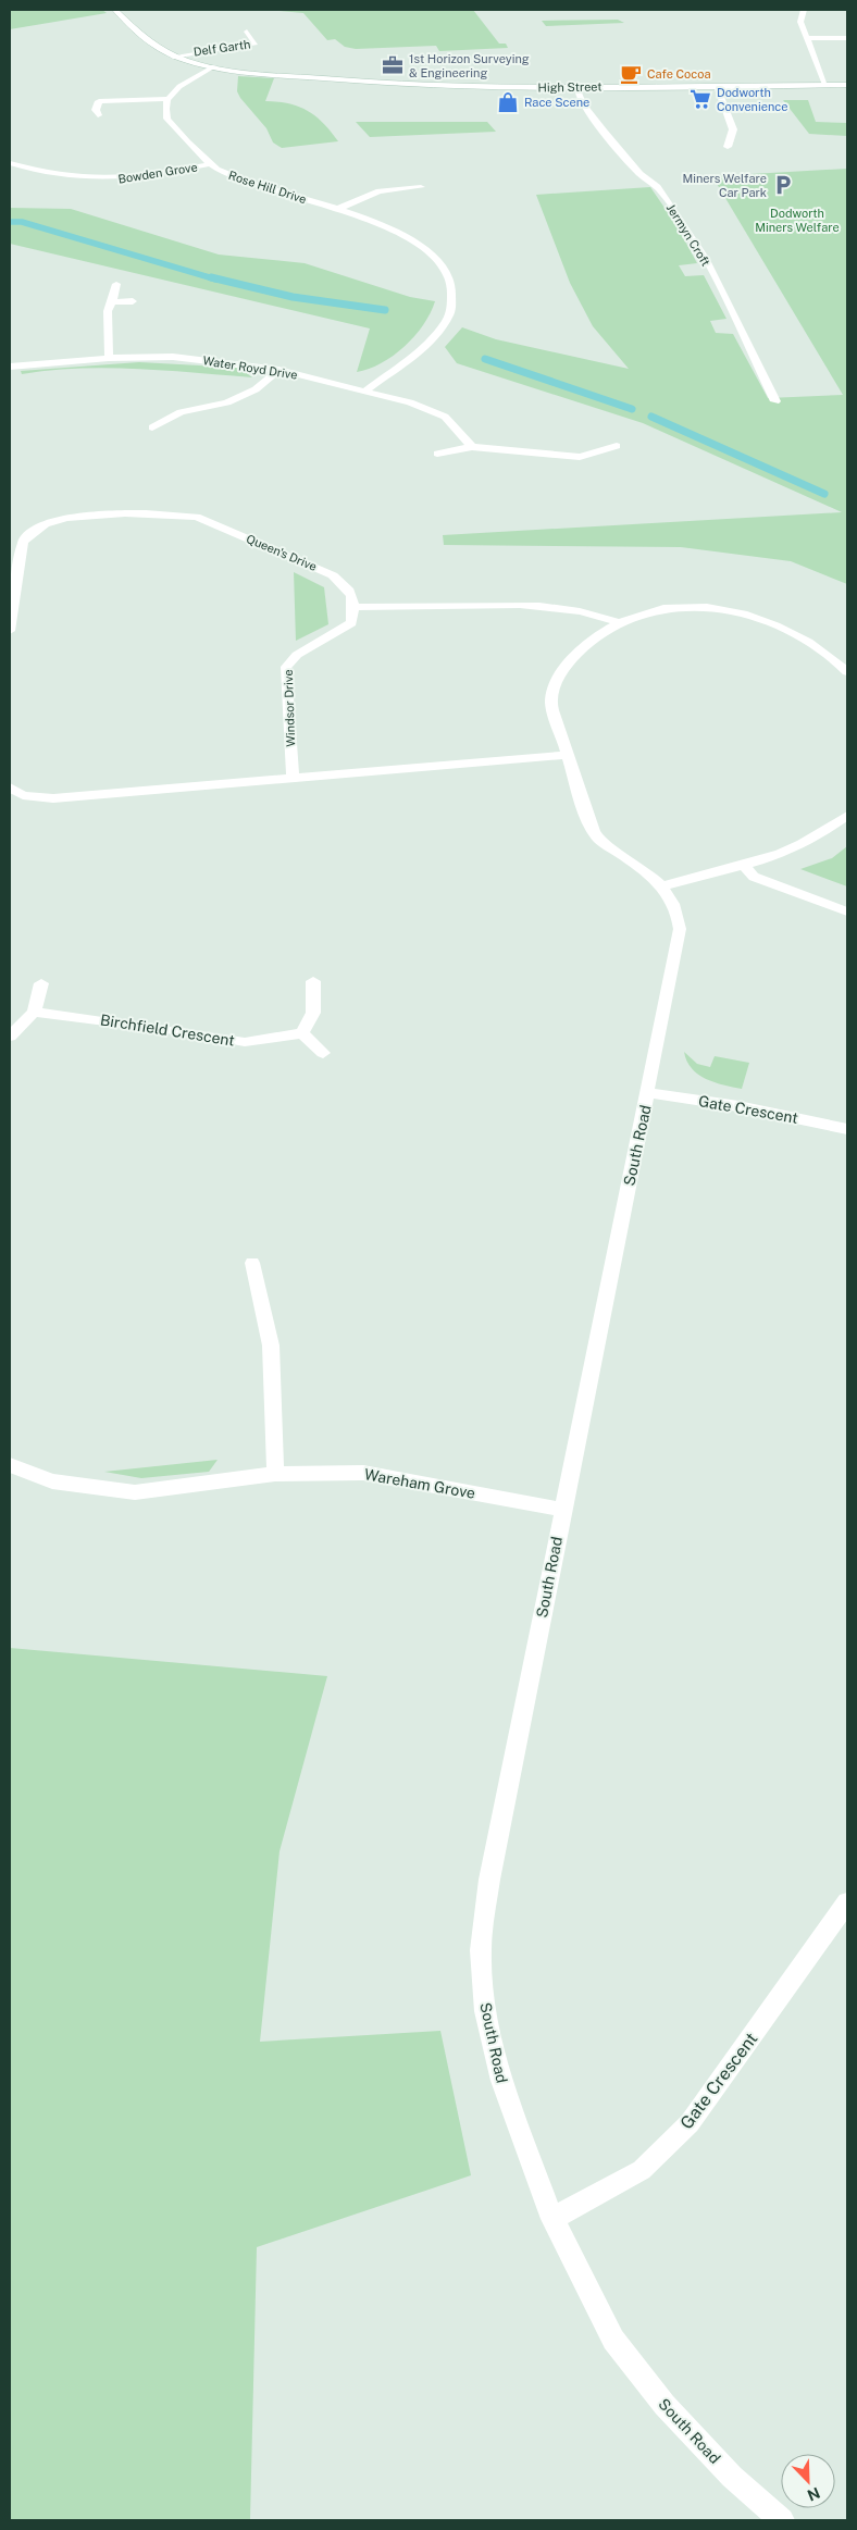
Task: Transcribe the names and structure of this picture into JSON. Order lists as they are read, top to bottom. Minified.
{"streets":{"street":["Delf Garth","High Street","Bowden Grove","Rose Hill Drive","Jermyn Croft","Water Royd Drive","Queen's Drive","Windsor Drive","Birchfield Crescent","Gate Crescent","South Road","Wareham Grove"]},"crossings":[["Delf Garth","High Street"],["High Street","Jermyn Croft"],["Bowden Grove","Rose Hill Drive"],["Rose Hill Drive","Water Royd Drive"],["Queen's Drive","Windsor Drive"],["Gate Crescent","South Road"],["South Road","Wareham Grove"]],"parks":["Dodworth Miners Welfare"],"places":{"office":["1st Horizon Surveying & Engineering"],"cafe":["Cafe Cocoa"],"supermarket":["Dodworth Convenience"],"shop":["Race Scene"],"parking":["Miners Welfare Car Park"]},"north":"bottom right"}
